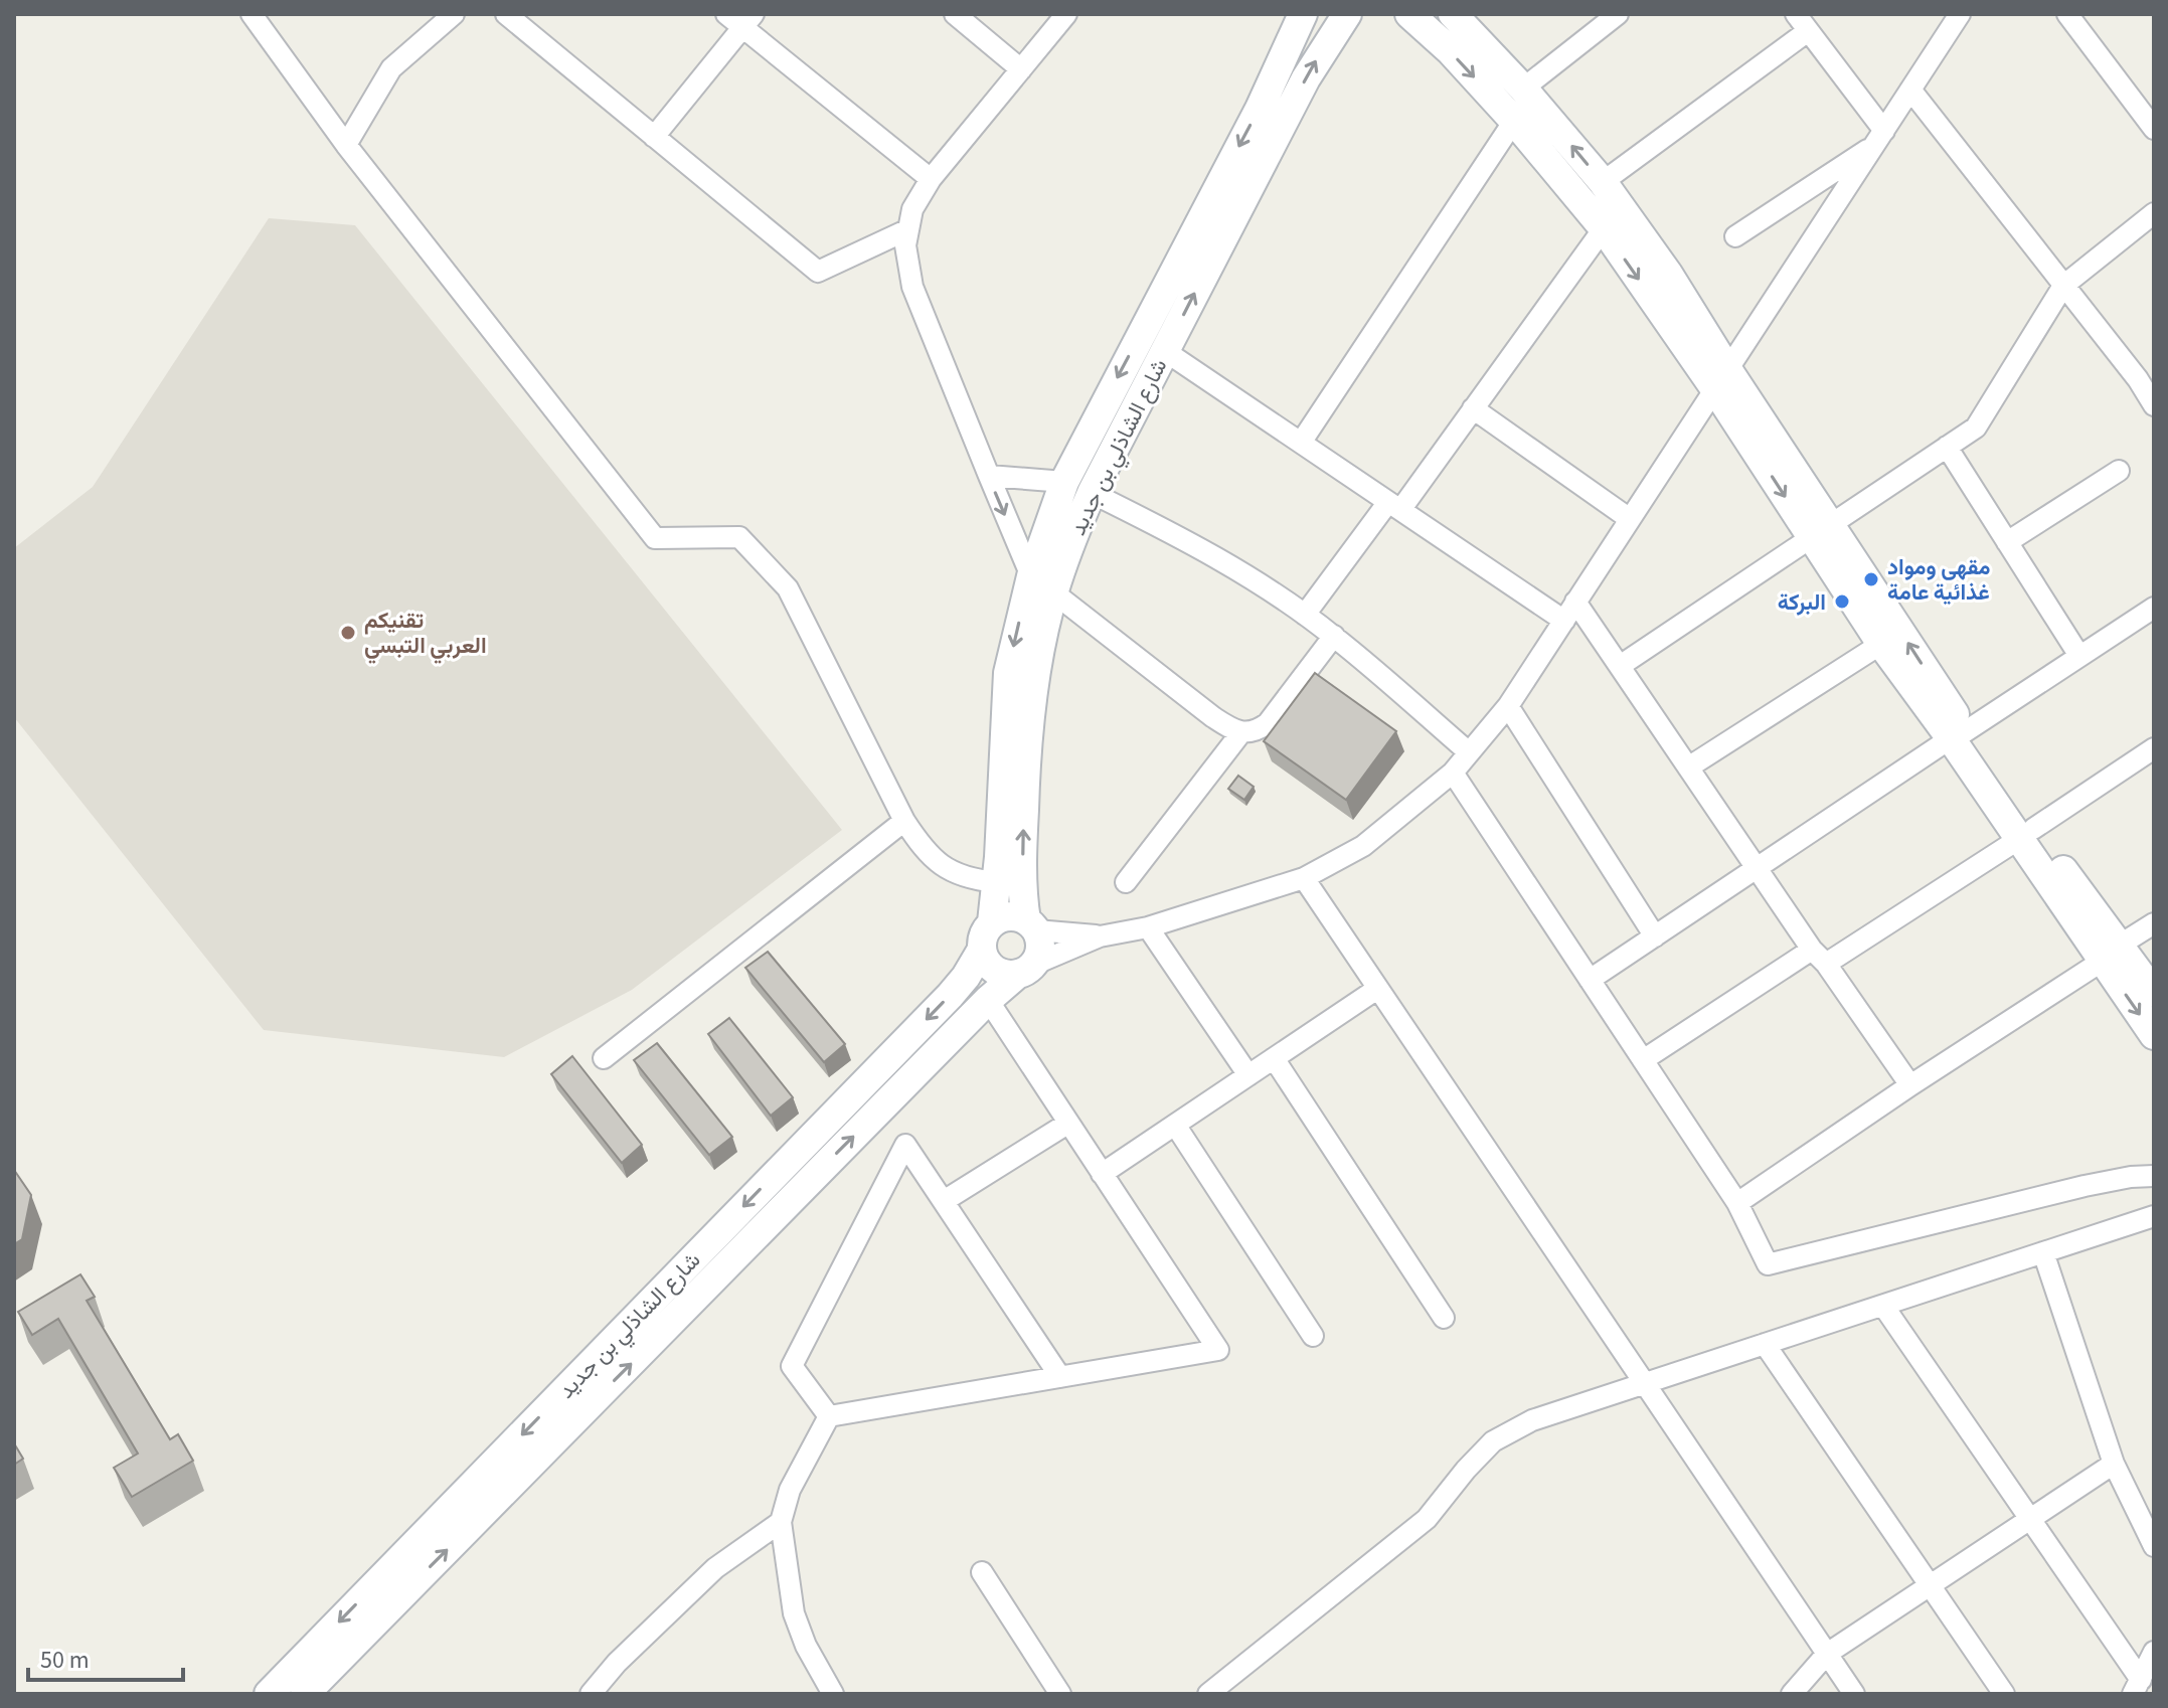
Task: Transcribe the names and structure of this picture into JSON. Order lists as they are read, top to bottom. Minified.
{"streets":{"main road":["شارع الشاذلي بن جديد"]},"places":["مقهى ومواد غذائية عامة","البركة","تقنيكم العربي التبسي"],"scale_bar":"50 m"}
